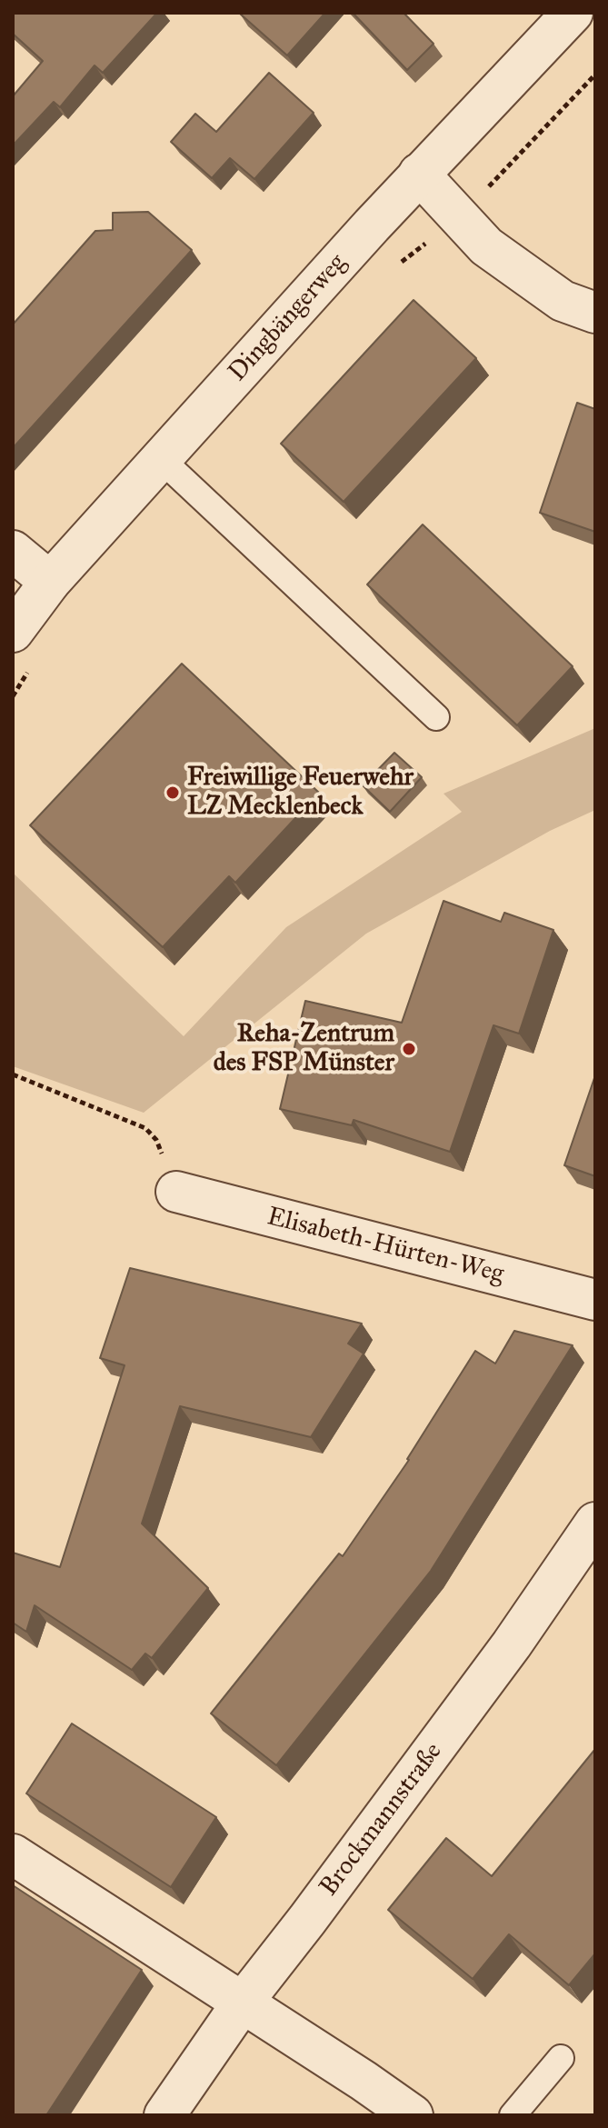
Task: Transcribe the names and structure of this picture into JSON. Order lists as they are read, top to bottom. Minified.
{"streets":{"street":["Dingbängerweg","Elisabeth-Hürten-Weg","Brockmannstraße"]},"places":["Freiwillige Feuerwehr LZ Mecklenbeck","Reha-Zentrum des FSP Münster"]}
